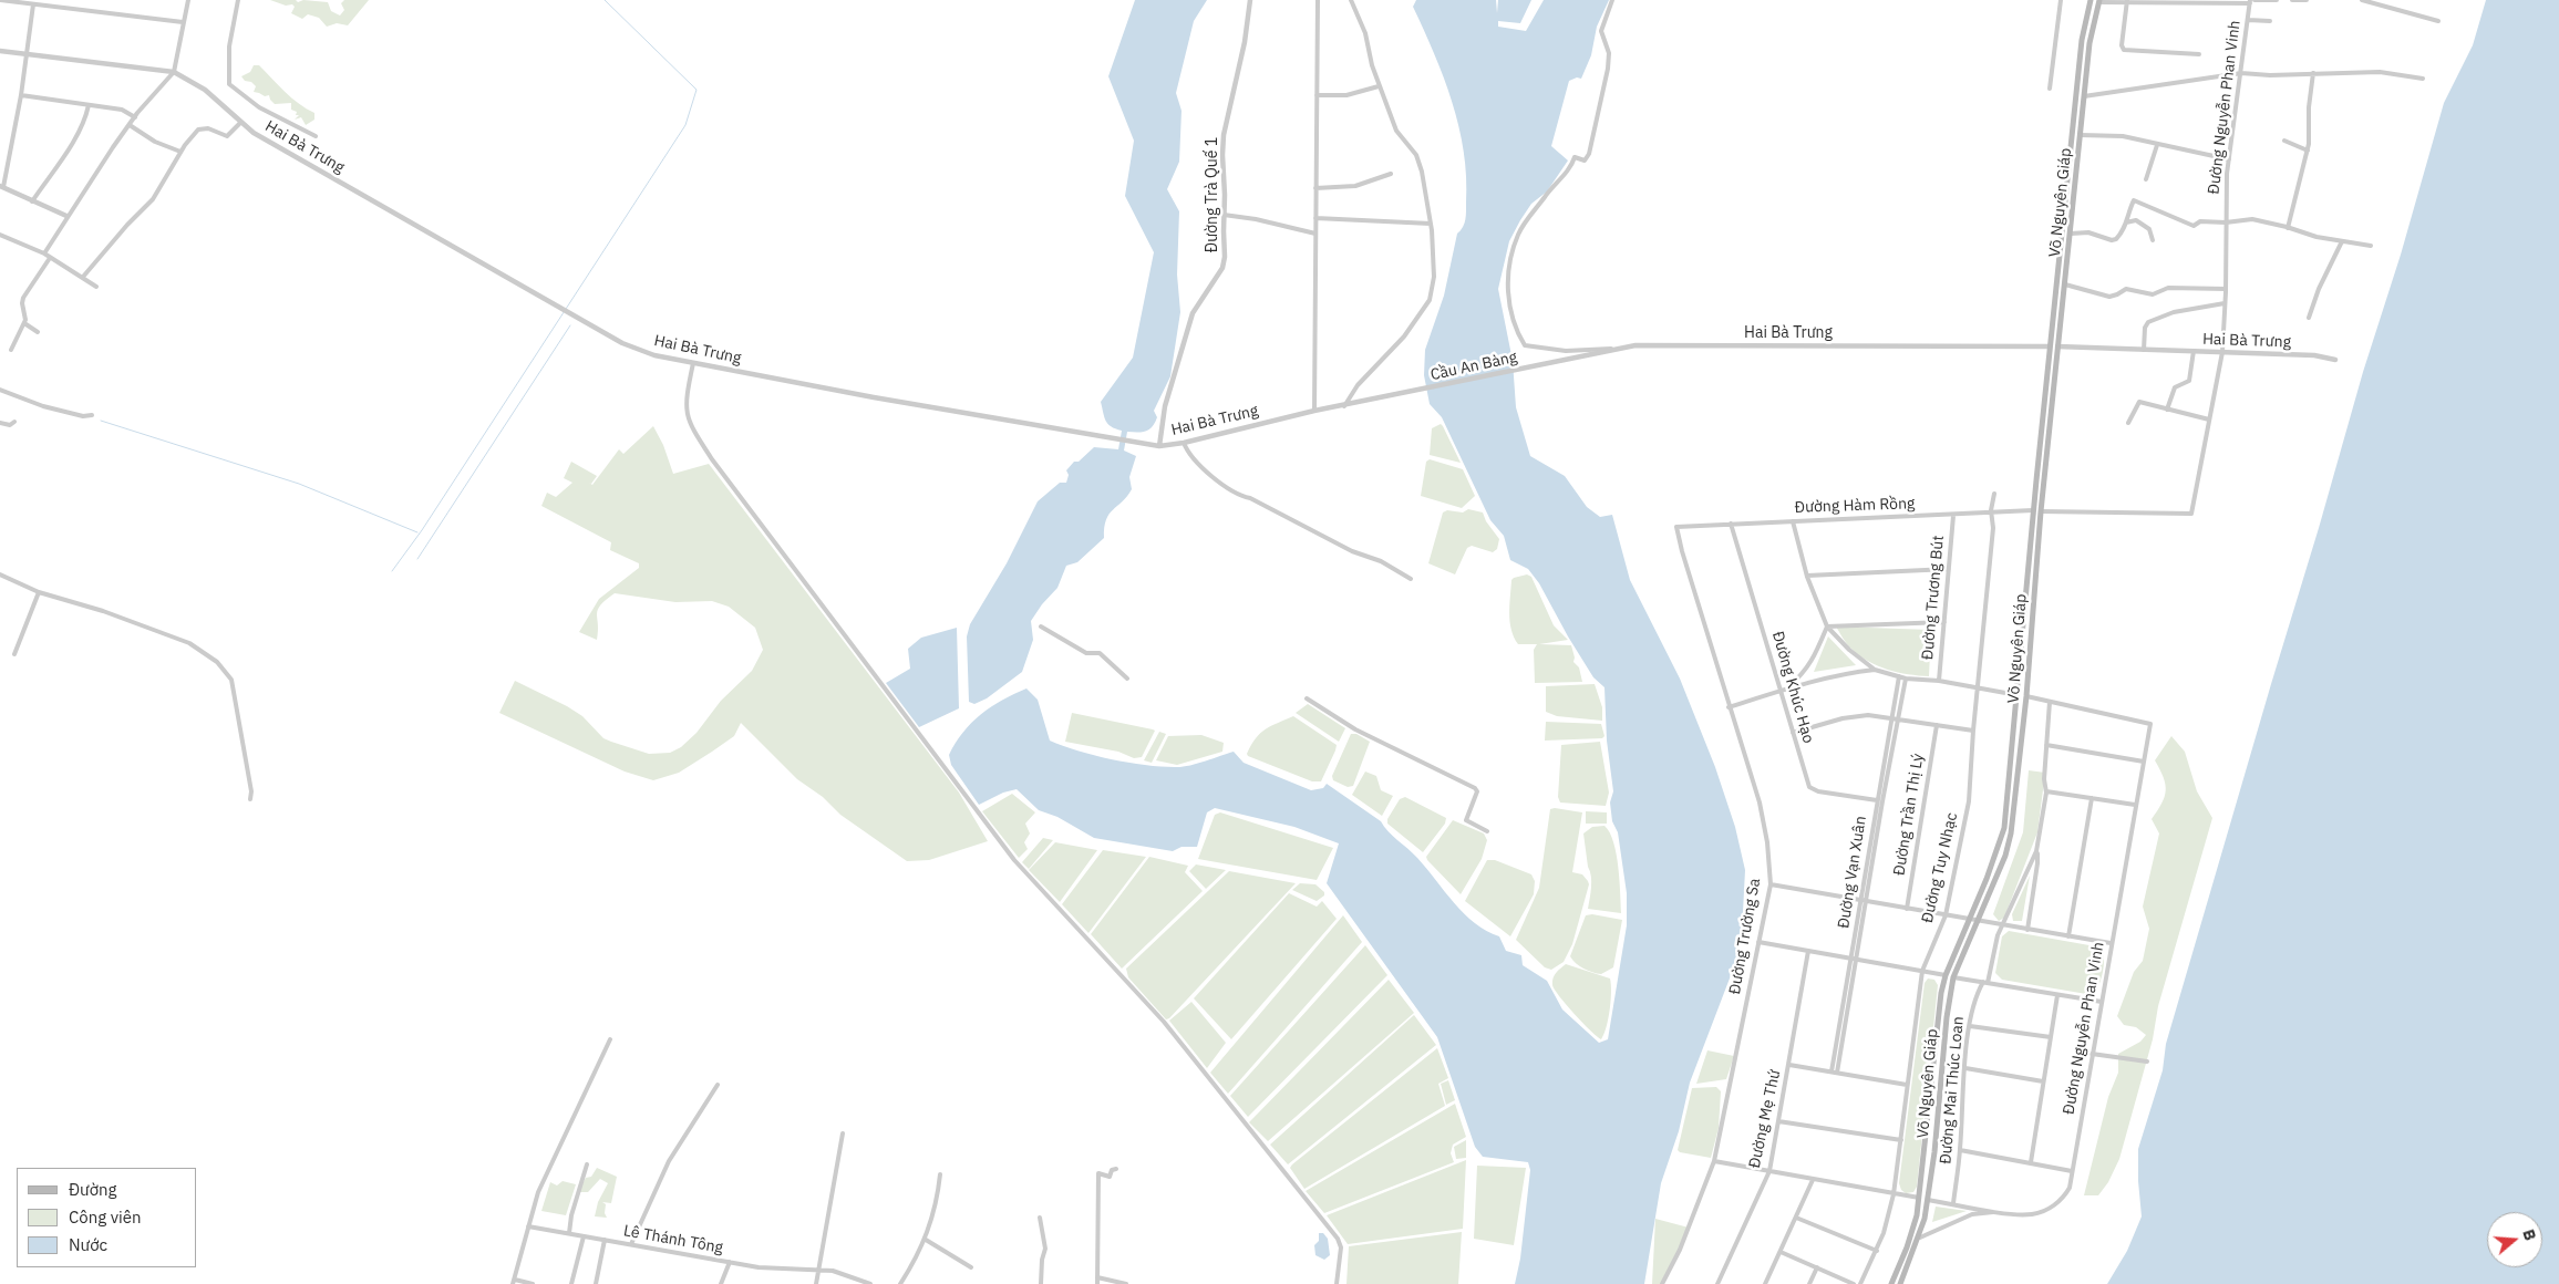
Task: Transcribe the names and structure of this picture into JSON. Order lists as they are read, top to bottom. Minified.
{"streets":{"main road":["Võ Nguyên Giáp"],"street":["Đường Nguyễn Phan Vinh","Hai Bà Trưng","Đường Trà Quế 1","Cầu An Bàng","Đường Hàm Rồng","Đường Trương Bút","Đường Khúc Hạo","Đường Trần Thị Lý","Đường Tuy Nhạc","Đường Vạn Xuân","Đường Trường Sa","Đường Mai Thúc Loan","Đường Mẹ Thứ","Lê Thánh Tông"]},"crossings":[["Đường Nguyễn Phan Vinh","Hai Bà Trưng"],["Đường Nguyễn Phan Vinh","Võ Nguyên Giáp"],["Đường Nguyễn Phan Vinh","Đường Mai Thúc Loan"],["Hai Bà Trưng","Đường Trà Quế 1"],["Hai Bà Trưng","Võ Nguyên Giáp"],["Hai Bà Trưng","Cầu An Bàng"],["Võ Nguyên Giáp","Đường Hàm Rồng"],["Đường Hàm Rồng","Đường Trương Bút"],["Đường Hàm Rồng","Đường Khúc Hạo"],["Đường Hàm Rồng","Đường Tuy Nhạc"],["Đường Hàm Rồng","Đường Trường Sa"],["Đường Khúc Hạo","Đường Vạn Xuân"]],"legend":["Đường","Công viên","Nước"],"north":"right"}
